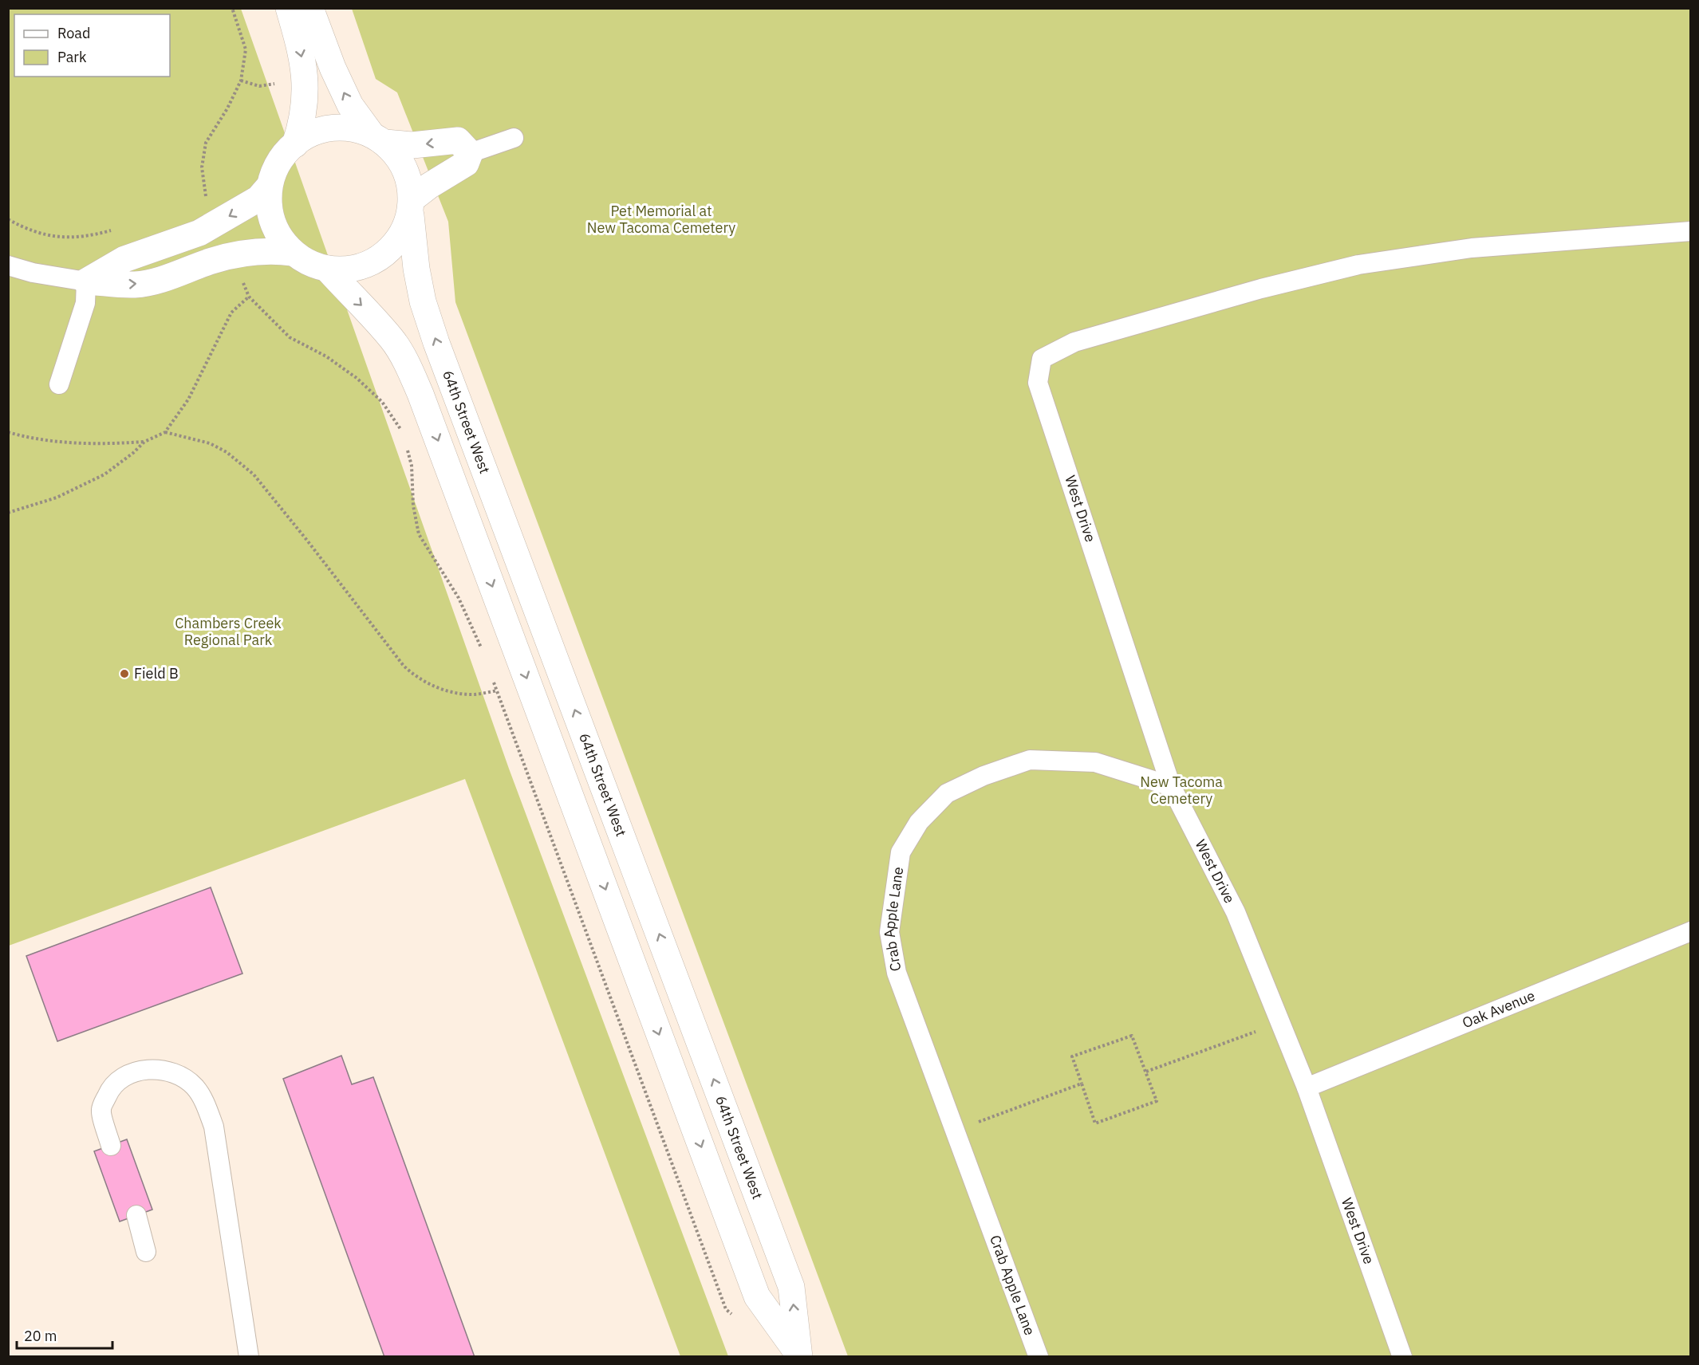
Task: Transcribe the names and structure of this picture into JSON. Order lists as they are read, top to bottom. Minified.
{"streets":{"street":["64th Street West"],"lane":["West Drive","Crab Apple Lane","Oak Avenue"]},"crossings":[["West Drive","Crab Apple Lane"],["West Drive","Oak Avenue"]],"parks":["Pet Memorial at New Tacoma Cemetery","Chambers Creek Regional Park","New Tacoma Cemetery"],"places":["Field B"],"legend":["Road","Park"],"scale_bar":"20 m"}
